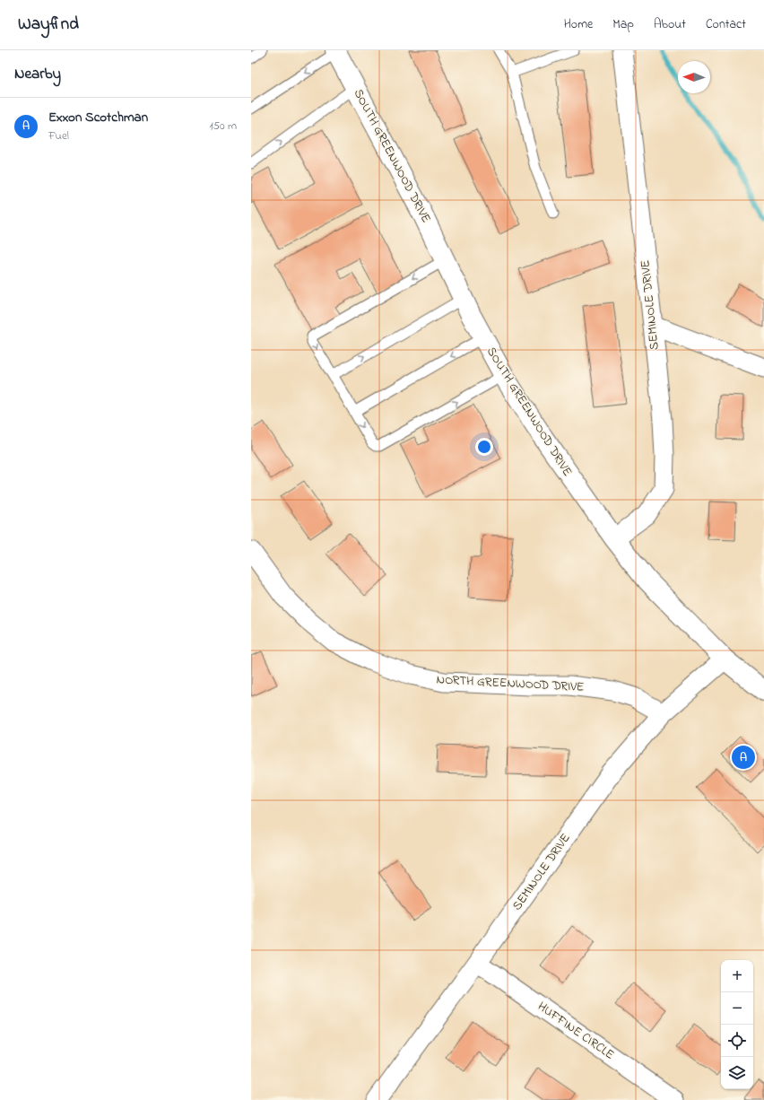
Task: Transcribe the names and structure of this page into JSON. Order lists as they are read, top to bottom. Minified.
{"streets":{"street":["SOUTH GREENWOOD DRIVE","SEMINOLE DRIVE","NORTH GREENWOOD DRIVE","HUFFINE CIRCLE"]},"crossings":[["SOUTH GREENWOOD DRIVE","SEMINOLE DRIVE"],["SEMINOLE DRIVE","NORTH GREENWOOD DRIVE"],["SEMINOLE DRIVE","HUFFINE CIRCLE"]],"north":"left","page":{"header":"Wayfind","nav":["Home","Map","About","Contact"],"heading":"Nearby","list":[{"mark":"A","name":"Exxon Scotchman","note":"Fuel","value":"150 m"}],"pins":"A","map_buttons":["+","−"]}}
